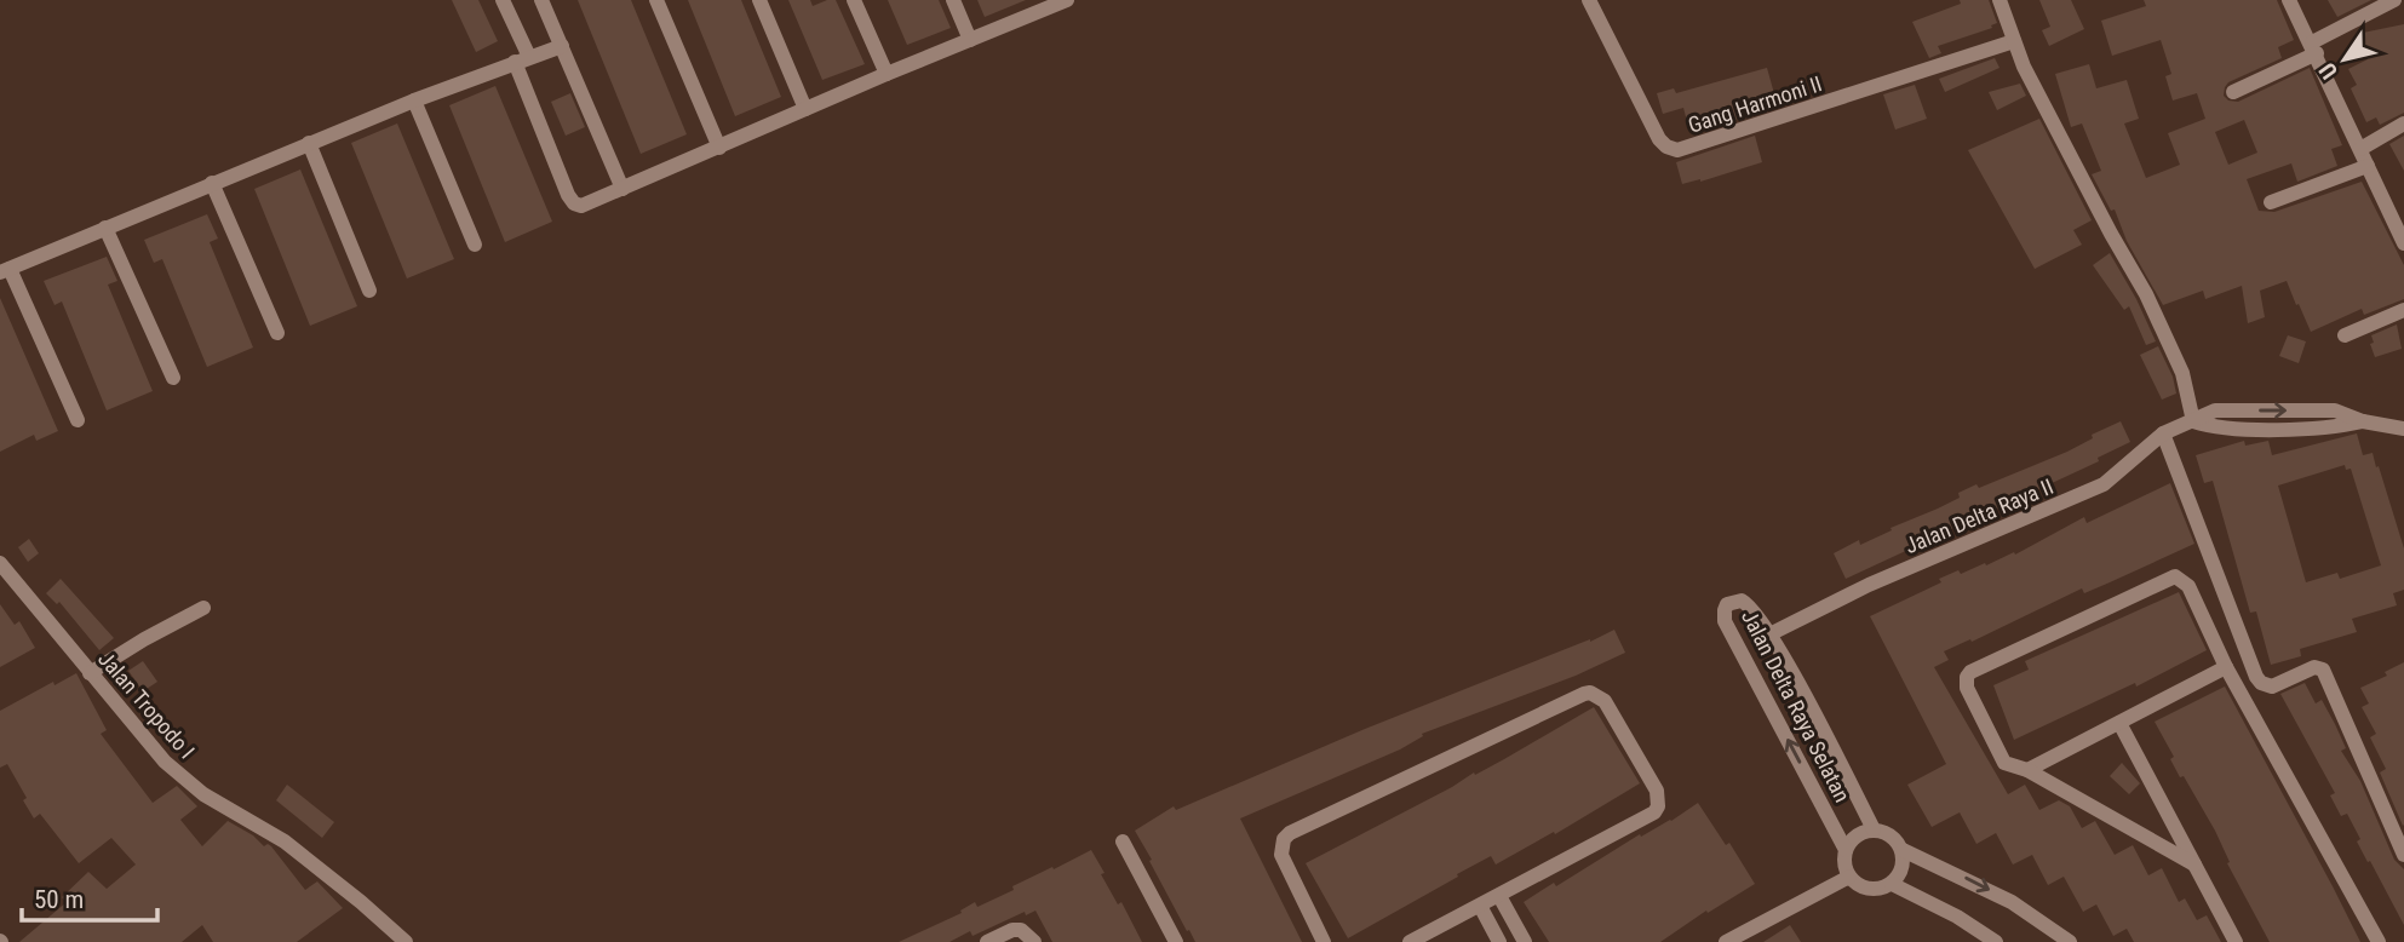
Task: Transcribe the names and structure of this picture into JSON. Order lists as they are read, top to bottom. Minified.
{"streets":{"street":["Gang Harmoni II","Jalan Delta Raya II","Jalan Tropodo I","Jalan Delta Raya Selatan"]},"crossings":[["Jalan Delta Raya II","Jalan Delta Raya Selatan"]],"scale_bar":"50 m","north":"bottom left"}
